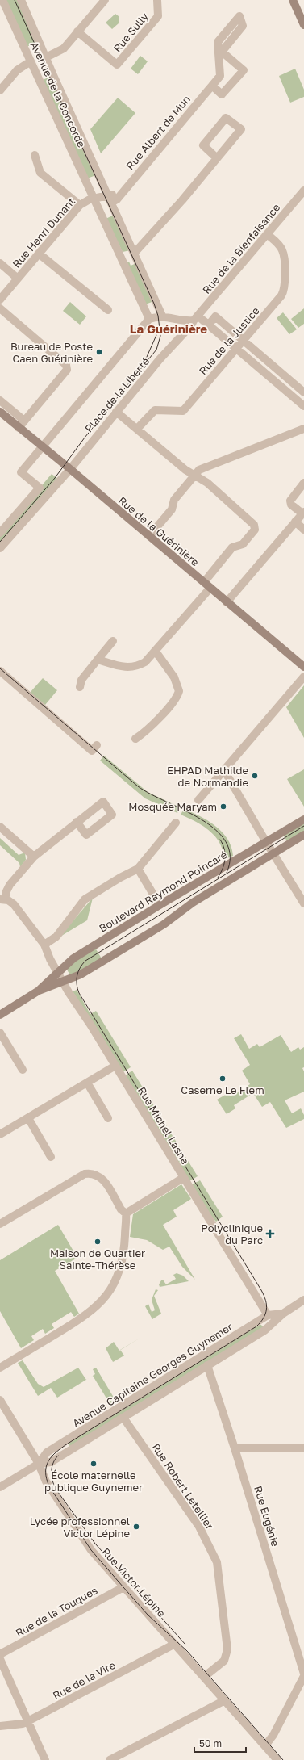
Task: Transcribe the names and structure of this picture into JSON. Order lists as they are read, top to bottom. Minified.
{"streets":{"main road":["Rue de la Guérinière","Boulevard Raymond Poincaré"],"street":["Rue Sully","Avenue de la Concorde","Rue Albert de Mun","Rue Henri Dunant","Rue de la Bienfaisance","Rue de la Justice","Place de la Liberté","Rue Michel Lasne","Avenue Capitaine Georges Guynemer","Rue Robert Letellier","Rue Eugénie","Rue Victor Lépine","Rue de la Touques","Rue de la Vire"]},"crossings":[["Avenue de la Concorde","Rue Albert de Mun"],["Avenue de la Concorde","Rue Henri Dunant"],["Rue de la Bienfaisance","Rue de la Justice"],["Rue de la Bienfaisance","Place de la Liberté"],["Place de la Liberté","Rue de la Guérinière"],["Boulevard Raymond Poincaré","Rue Michel Lasne"],["Rue Michel Lasne","Avenue Capitaine Georges Guynemer"],["Avenue Capitaine Georges Guynemer","Rue Robert Letellier"],["Avenue Capitaine Georges Guynemer","Rue Eugénie"],["Avenue Capitaine Georges Guynemer","Rue Victor Lépine"],["Rue Robert Letellier","Rue Victor Lépine"],["Rue Victor Lépine","Rue de la Touques"],["Rue Victor Lépine","Rue de la Vire"]],"districts":["La Guérinière"],"places":{"other":["Bureau de Poste Caen Guérinière","EHPAD Mathilde de Normandie","Mosquée Maryam","Caserne Le Flem","Maison de Quartier Sainte-Thérèse","École maternelle publique Guynemer","Lycée professionnel Victor Lépine"],"health":["Polyclinique du Parc"]},"scale_bar":"50 m"}
